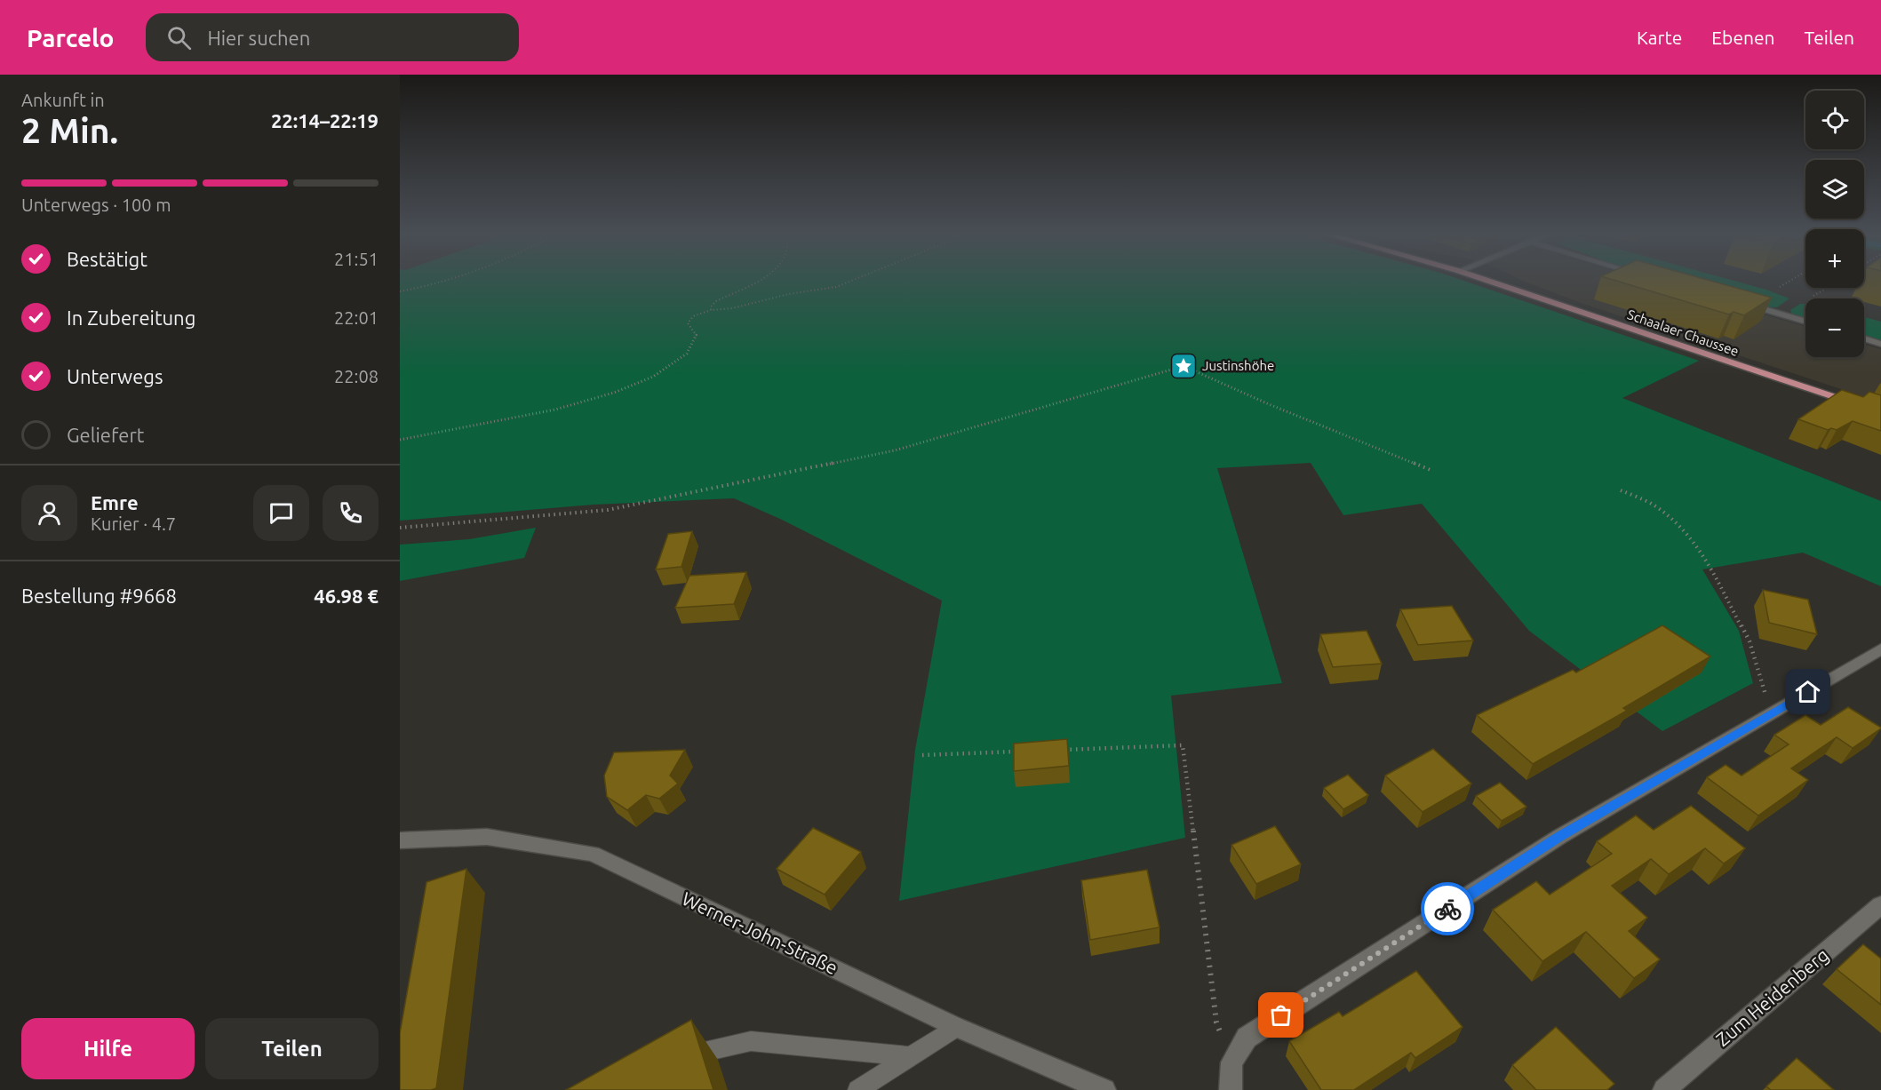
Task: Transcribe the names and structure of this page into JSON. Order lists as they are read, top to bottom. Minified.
{"streets":{"main road":["Schaalaer Chaussee"],"street":["Werner-John-Straße","Zum Heidenberg"]},"places":{"place":["Justinshöhe"]},"page":{"header":"Parcelo","search":"Hier suchen","nav":["Karte","Ebenen","Teilen"],"heading":["2 Min.","Ankunft in","22:14–22:19"],"panel":["Emre","Kurier · 4.7","Bestellung #9668","46.98 €"],"map_buttons":["+","−"],"bar":"Unterwegs · 100 m","list":[["Bestätigt","21:51"],["In Zubereitung","22:01"],["Unterwegs","22:08"],"Geliefert"],"buttons":["Hilfe","Teilen"]}}
